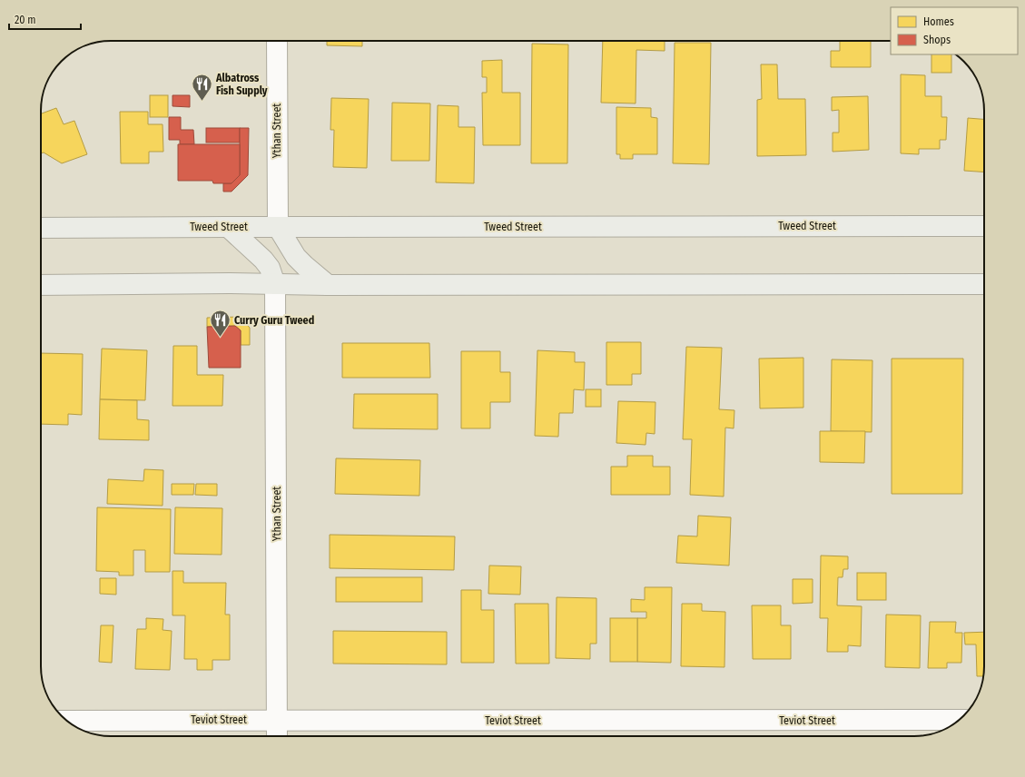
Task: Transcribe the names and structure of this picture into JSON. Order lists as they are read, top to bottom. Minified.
{"streets":{"main road":["Tweed Street"],"street":["Ythan Street","Teviot Street"]},"crossings":[["Ythan Street","Tweed Street"],["Ythan Street","Teviot Street"]],"places":{"restaurant":["Albatross Fish Supply","Curry Guru Tweed"]},"legend":["Homes","Shops"],"scale_bar":"20 m"}
